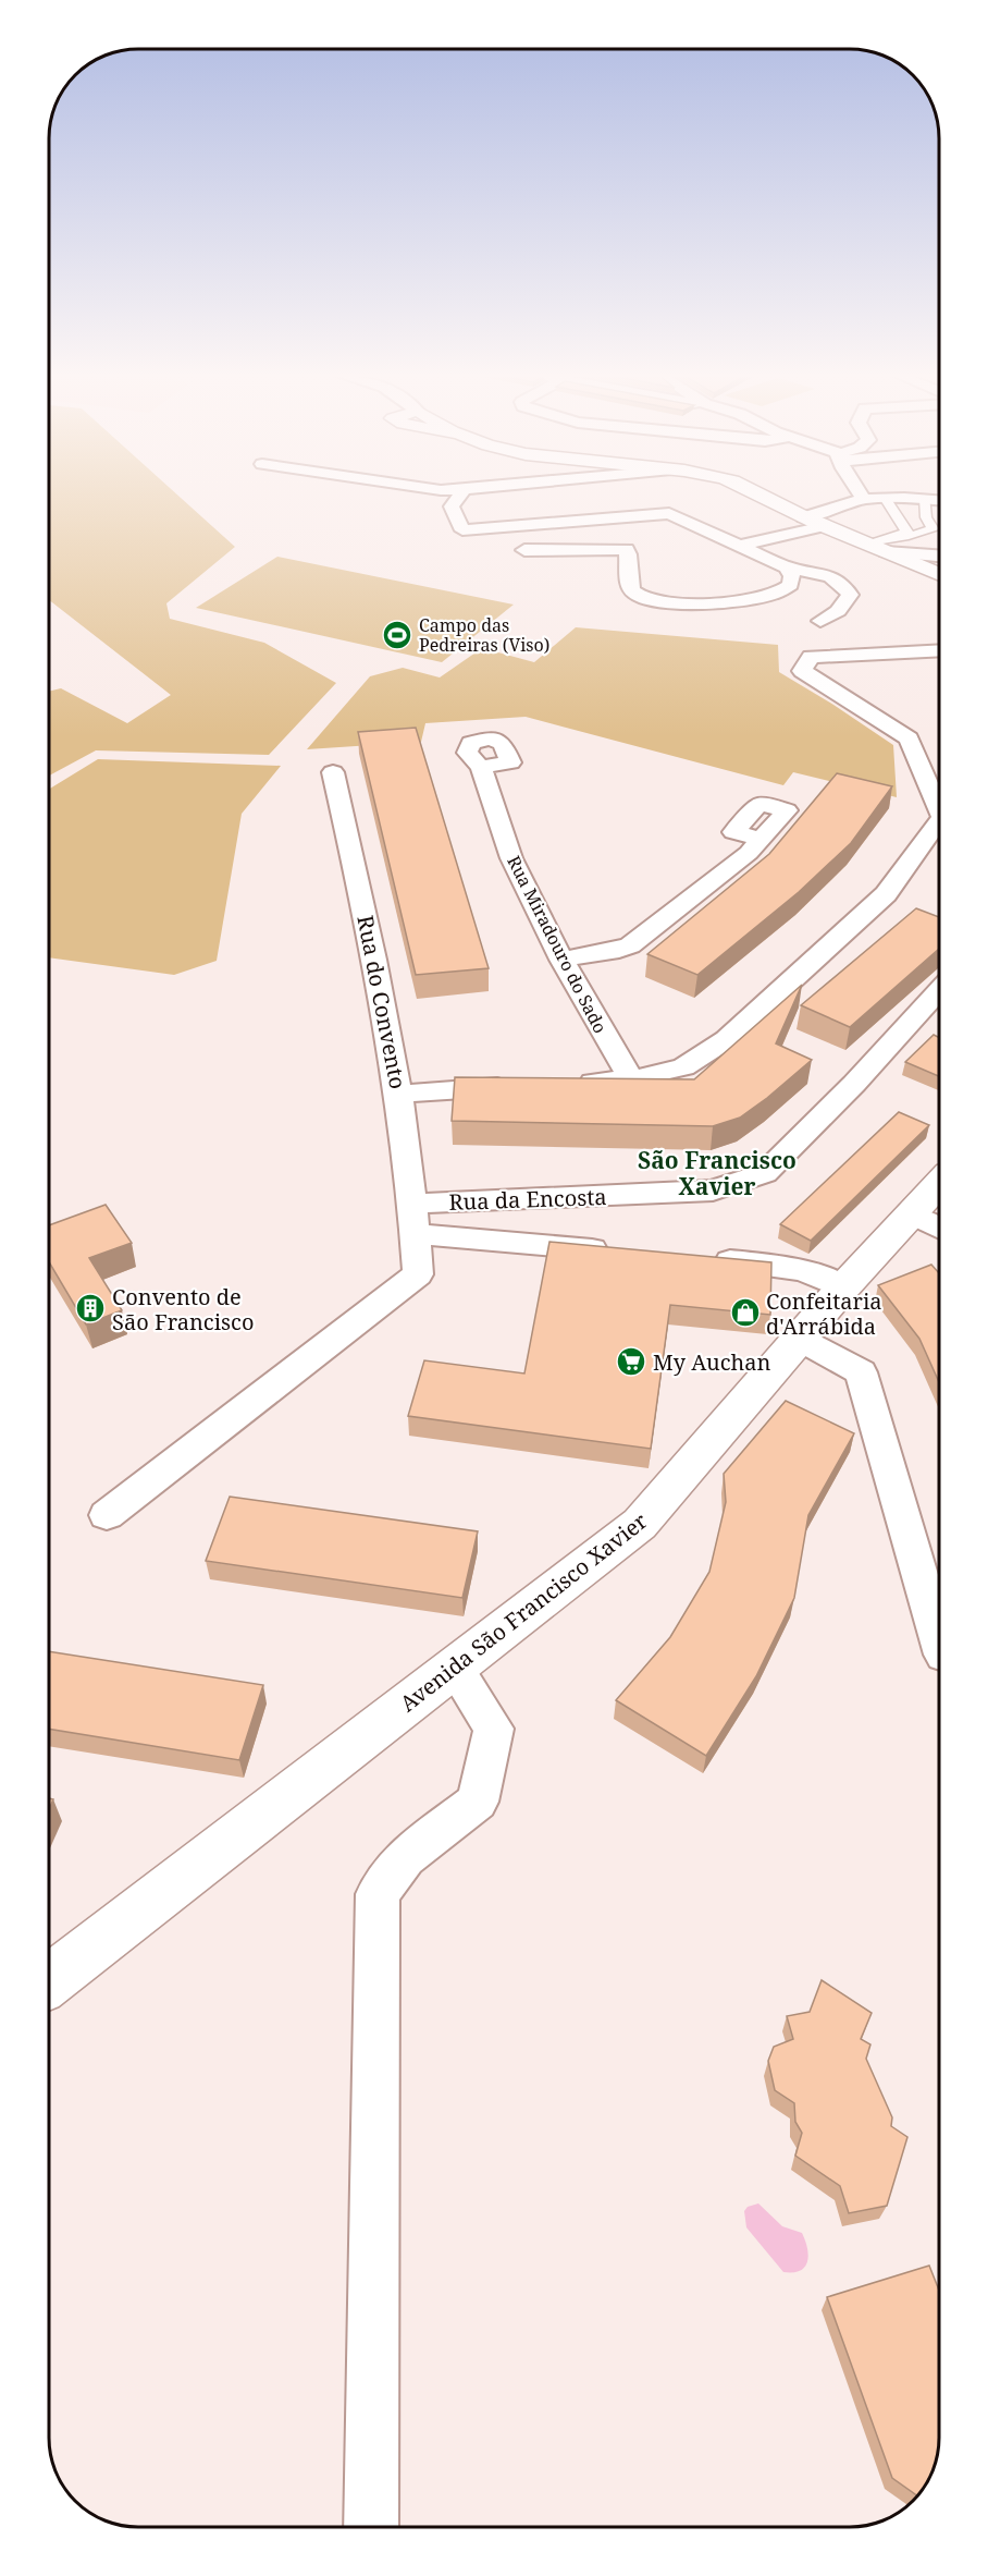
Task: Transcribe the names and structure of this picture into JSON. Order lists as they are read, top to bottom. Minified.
{"streets":{"street":["Rua Miradouro do Sado","Rua do Convento","Rua da Encosta","Avenida São Francisco Xavier"]},"crossings":[["Rua do Convento","Rua da Encosta"]],"districts":["São Francisco Xavier"],"places":{"sports":["Campo das Pedreiras (Viso)"],"building":["Convento de São Francisco"],"shop":["Confeitaria d'Arrábida"],"supermarket":["My Auchan"]}}
